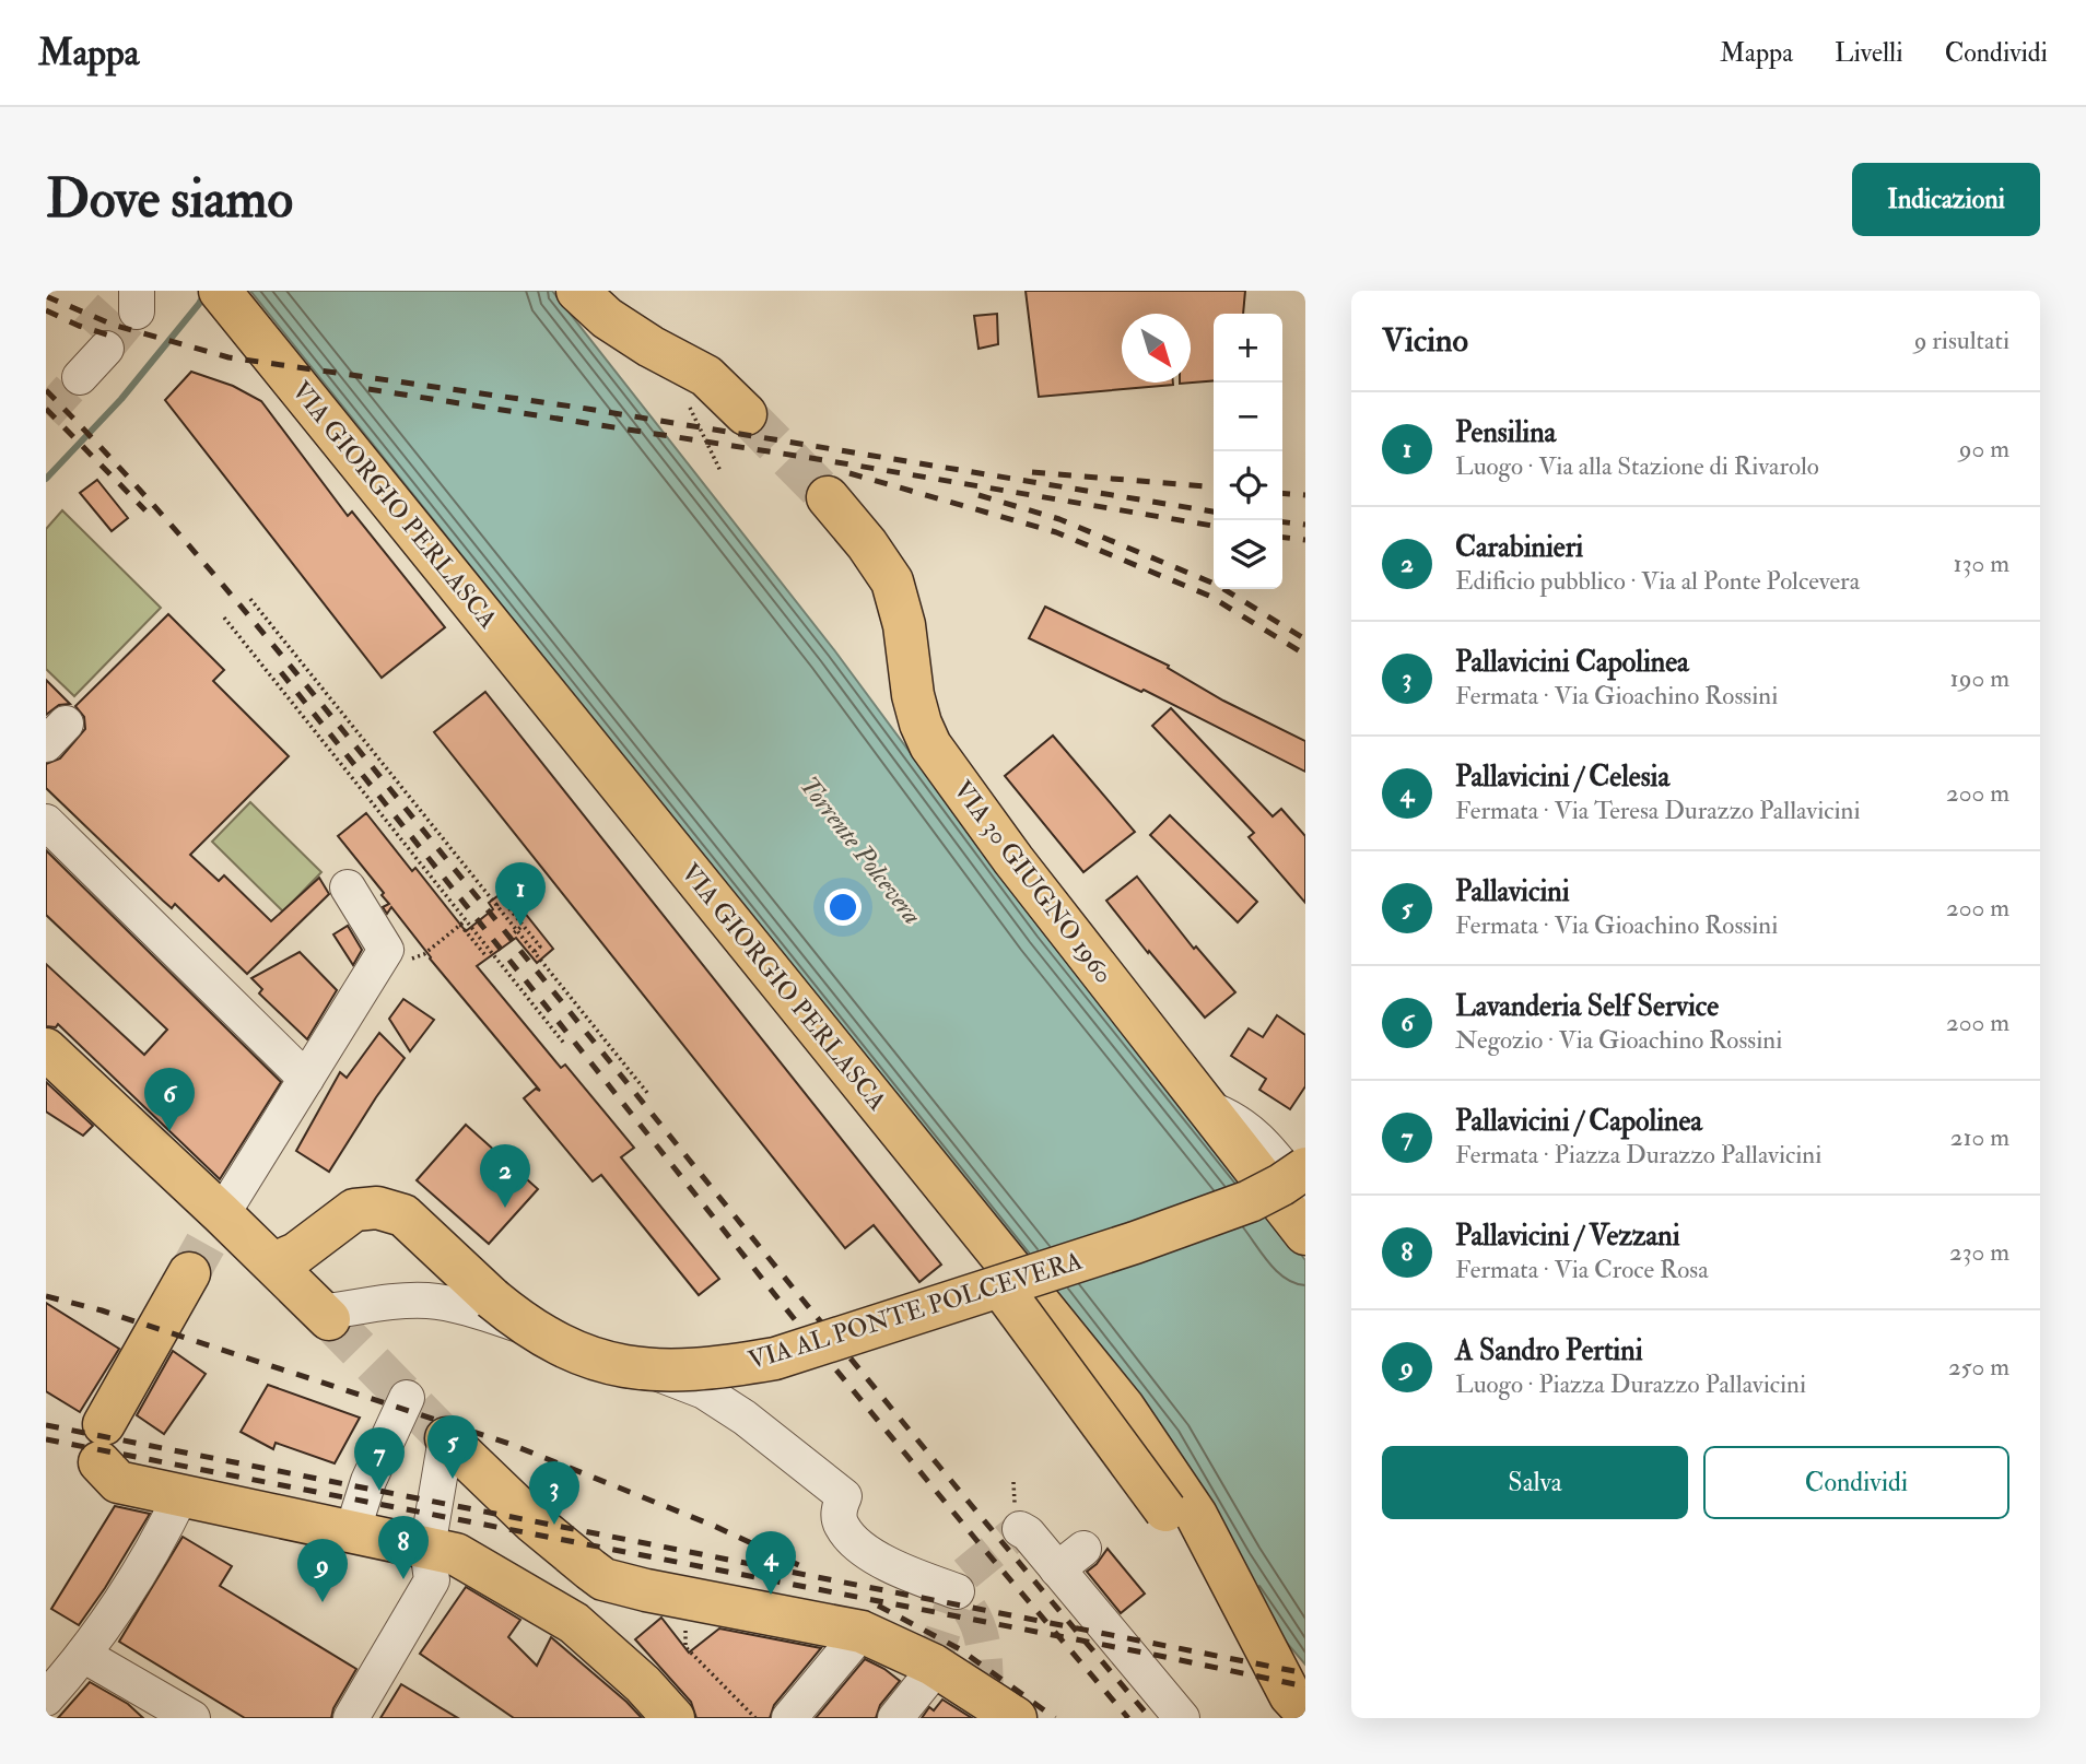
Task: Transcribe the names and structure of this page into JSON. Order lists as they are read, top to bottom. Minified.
{"streets":{"main road":["VIA GIORGIO PERLASCA","VIA 30 GIUGNO 1960","VIA AL PONTE POLCEVERA"]},"water":["Torrente Polcevera"],"north":"bottom right","page":{"header":"Mappa","nav":["Mappa","Livelli","Condividi"],"buttons":["Indicazioni",["Salva","Condividi"]],"title":"Dove siamo","heading":["Vicino","9 risultati"],"map_buttons":["+","−"],"list":[{"mark":"1","name":"Pensilina","note":"Luogo · Via alla Stazione di Rivarolo","value":"90 m"},{"mark":"2","name":"Carabinieri","note":"Edificio pubblico · Via al Ponte Polcevera","value":"130 m"},{"mark":"3","name":"Pallavicini Capolinea","note":"Fermata · Via Gioachino Rossini","value":"190 m"},{"mark":"4","name":"Pallavicini / Celesia","note":"Fermata · Via Teresa Durazzo Pallavicini","value":"200 m"},{"mark":"5","name":"Pallavicini","note":"Fermata · Via Gioachino Rossini","value":"200 m"},{"mark":"6","name":"Lavanderia Self Service","note":"Negozio · Via Gioachino Rossini","value":"200 m"},{"mark":"7","name":"Pallavicini / Capolinea","note":"Fermata · Piazza Durazzo Pallavicini","value":"210 m"},{"mark":"8","name":"Pallavicini / Vezzani","note":"Fermata · Via Croce Rosa","value":"230 m"},{"mark":"9","name":"A Sandro Pertini","note":"Luogo · Piazza Durazzo Pallavicini","value":"250 m"}],"pins":["1","6","2","5","7","3","8","4","9"]}}
